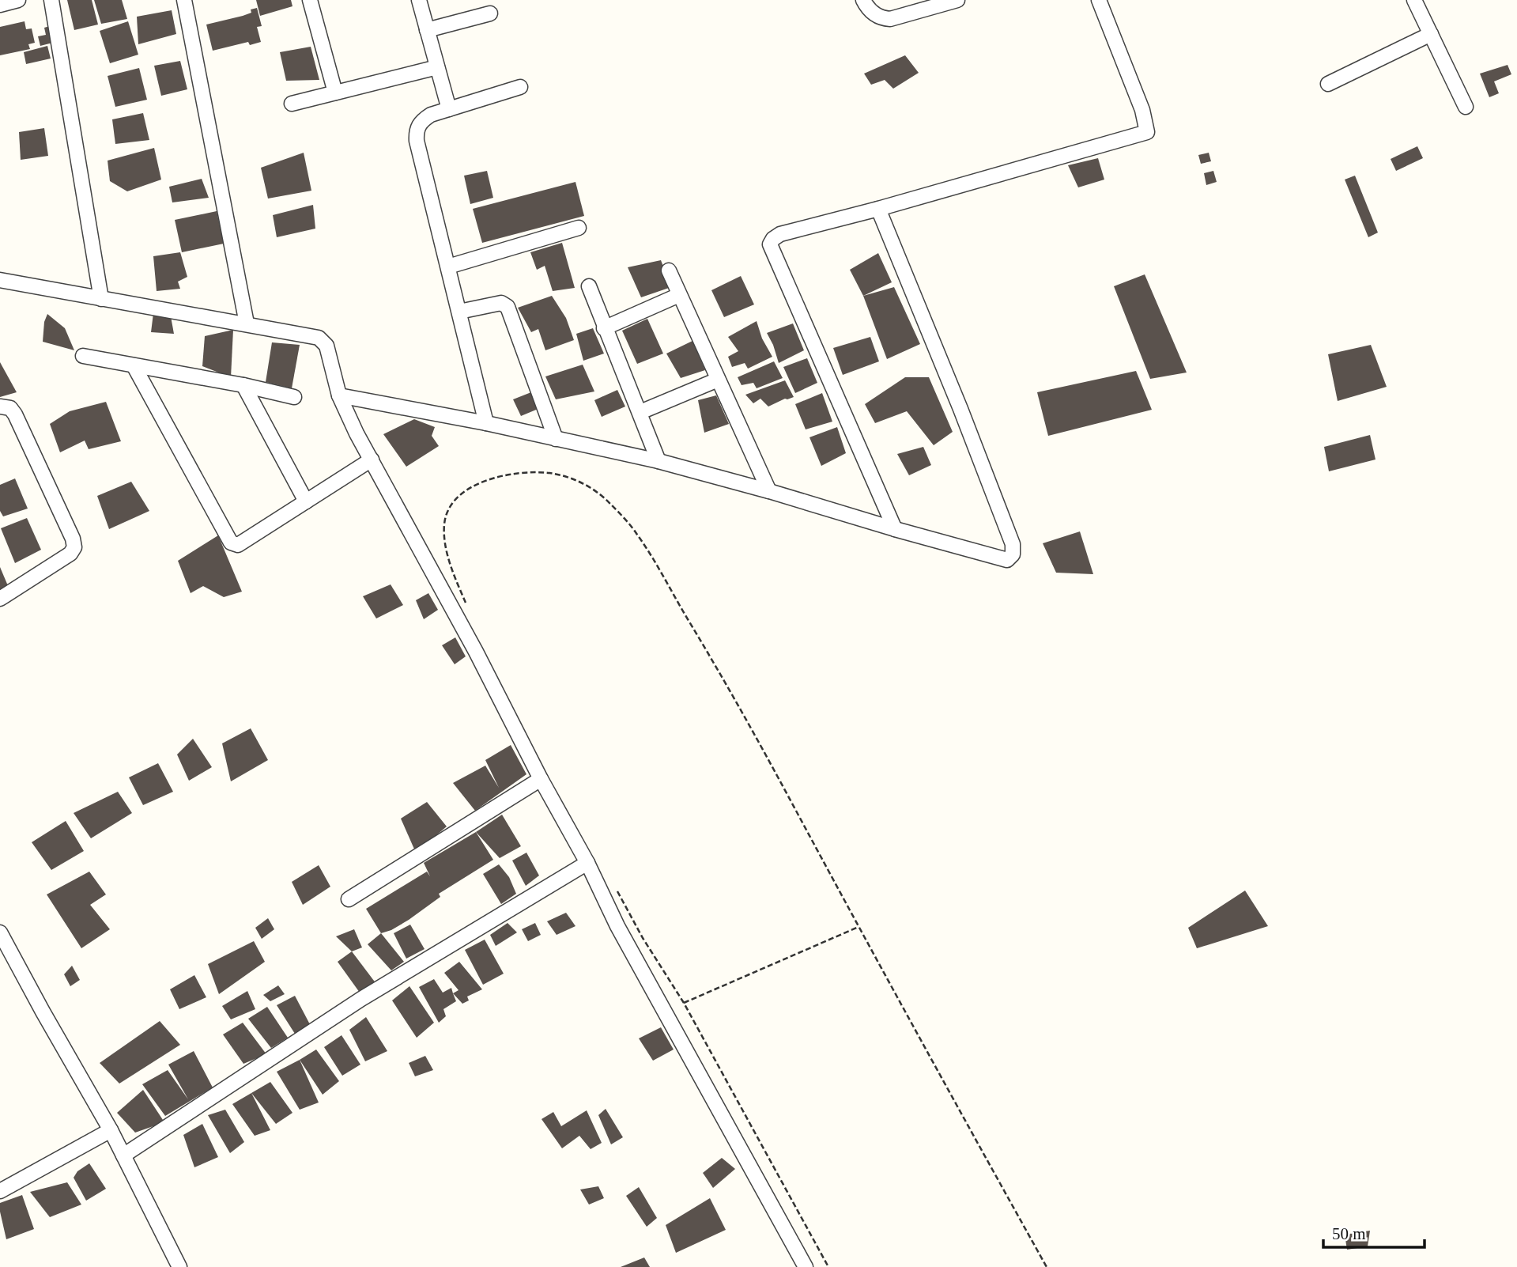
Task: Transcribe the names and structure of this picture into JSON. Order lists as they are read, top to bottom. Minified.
{"scale_bar":"50 m"}
